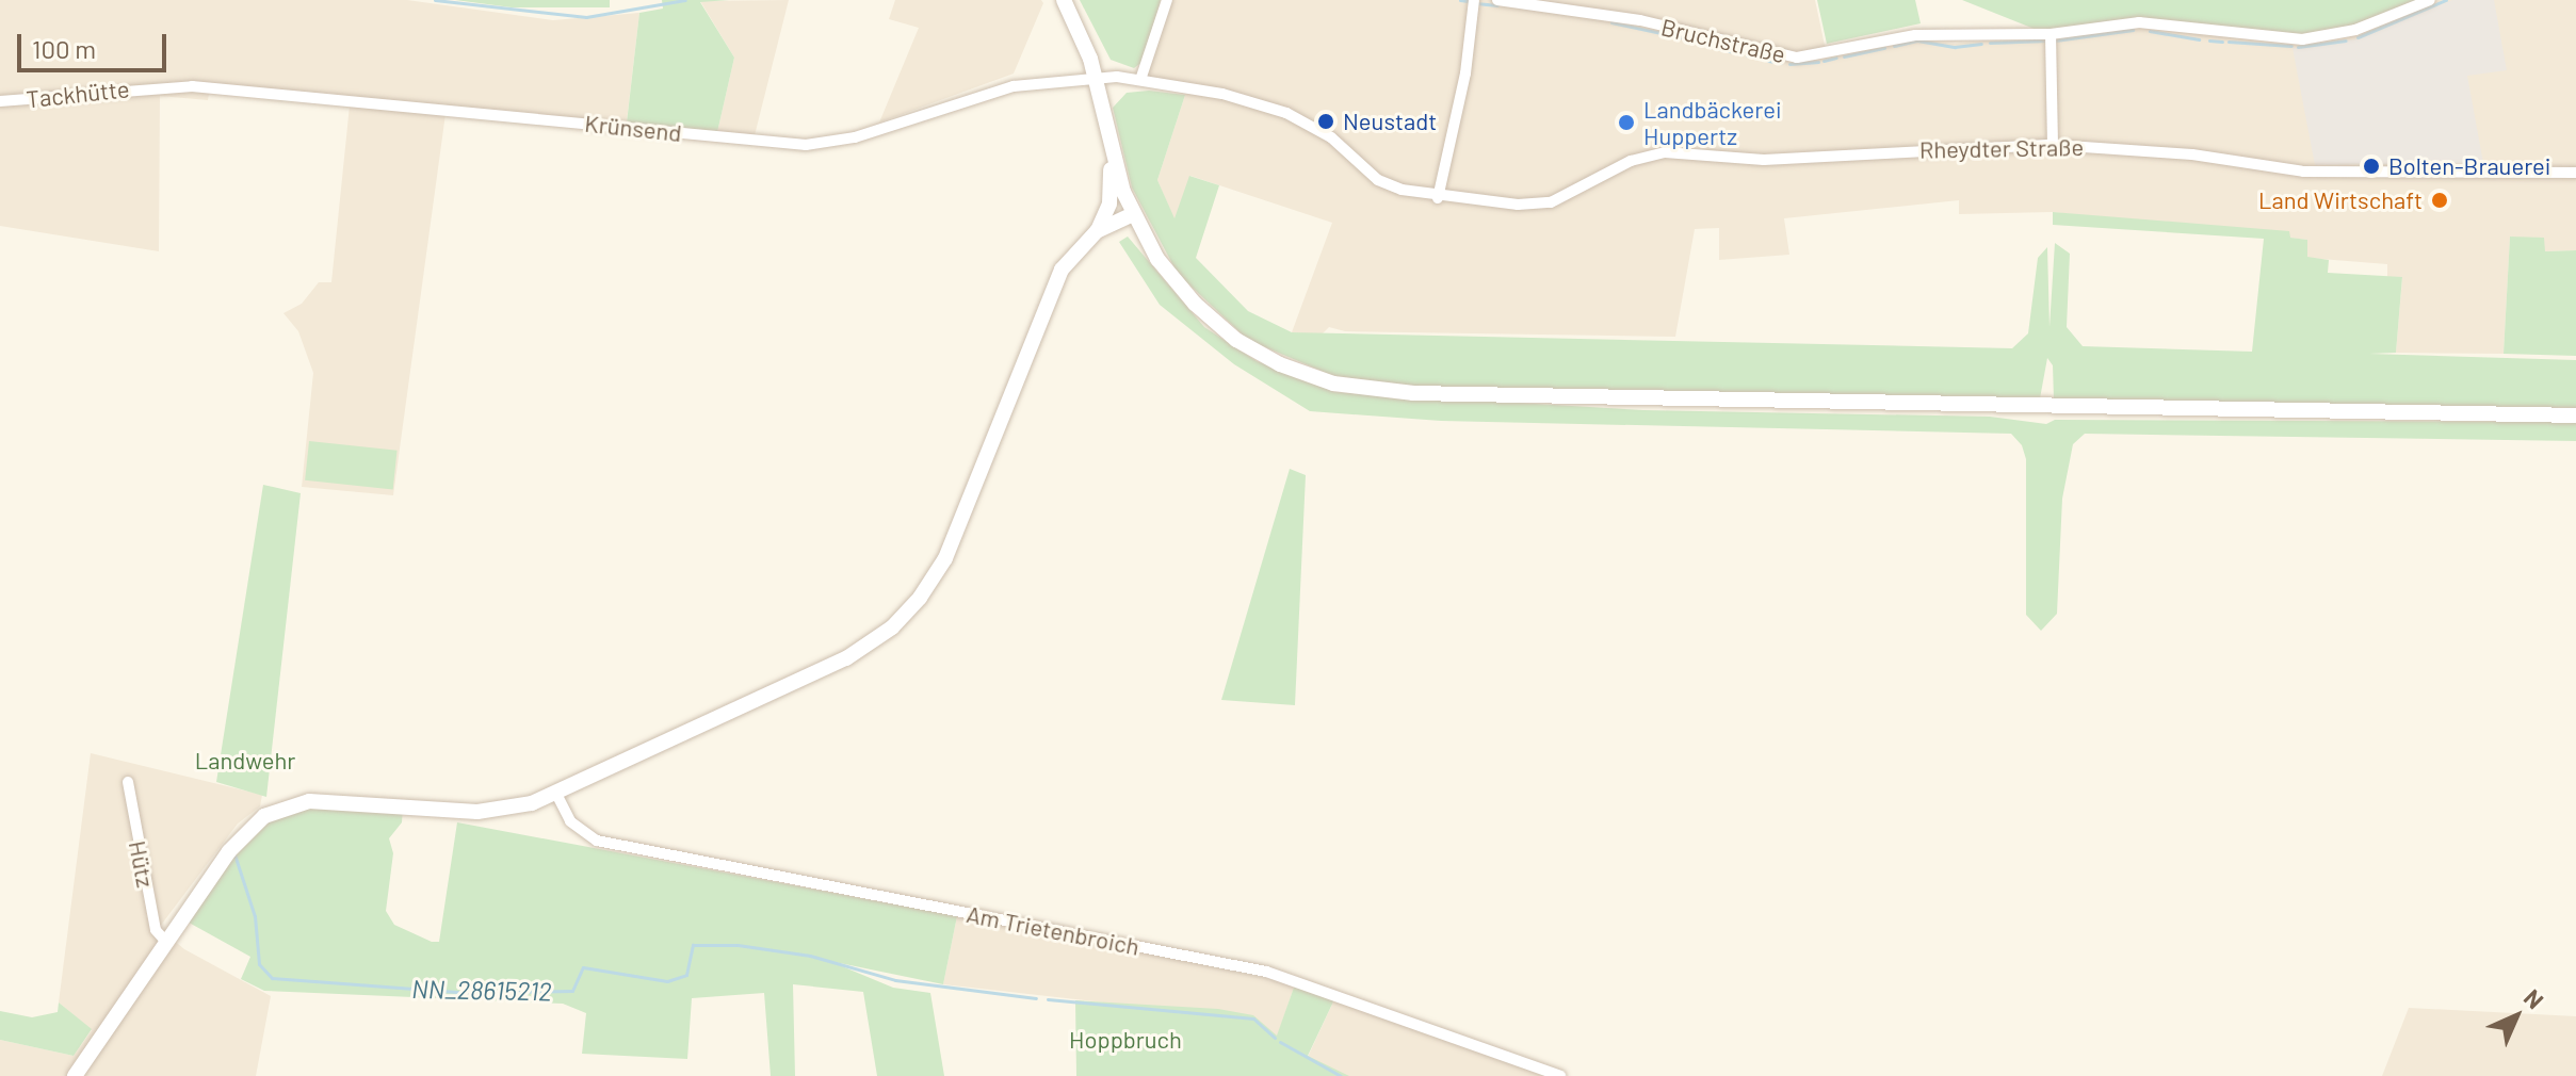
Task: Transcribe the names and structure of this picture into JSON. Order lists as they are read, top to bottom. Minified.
{"streets":{"street":["Bruchstraße","Tackhütte","Krünsend","Rheydter Straße","Hütz","Am Trietenbroich"]},"crossings":[["Tackhütte","Krünsend"],["Krünsend","Rheydter Straße"]],"water":["NN_28615212"],"parks":["Landwehr","Hoppbruch"],"places":["Neustadt","Landbäckerei Huppertz","Bolten-Brauerei","Land Wirtschaft"],"scale_bar":"100 m","north":"top right"}
